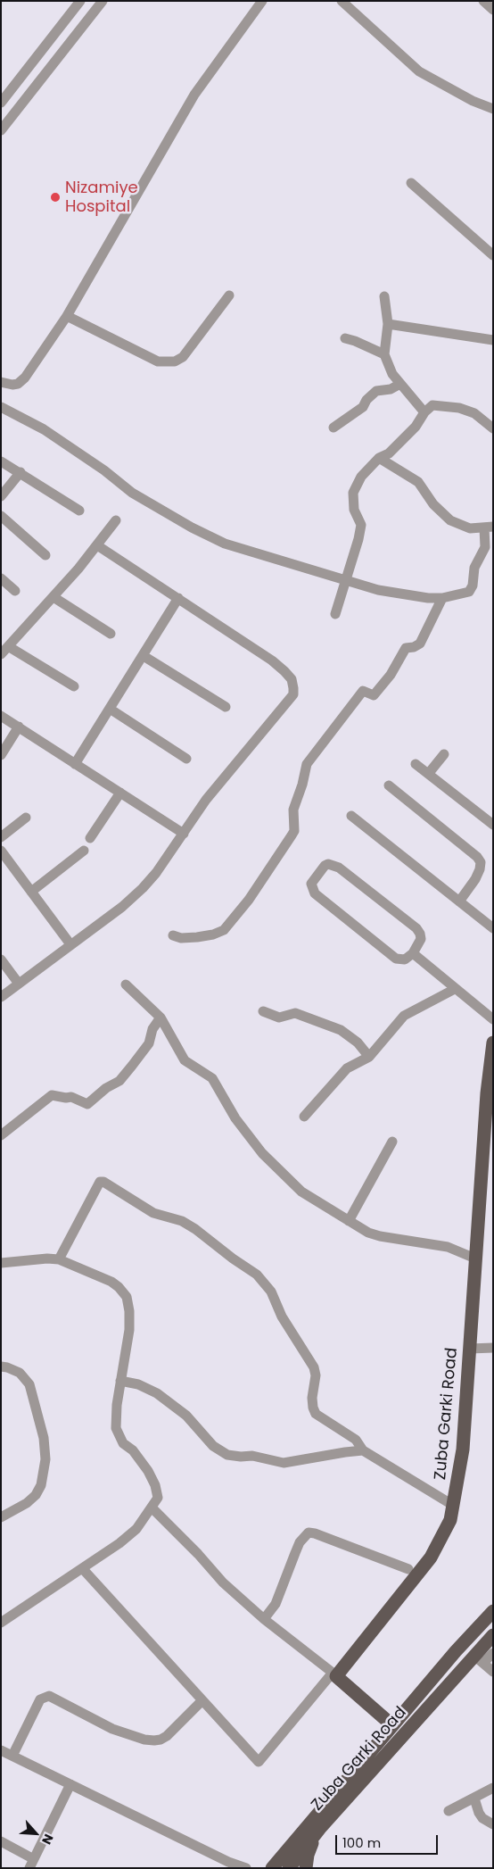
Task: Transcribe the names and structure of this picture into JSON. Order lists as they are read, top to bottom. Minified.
{"streets":{"main road":["Zuba Garki Road"]},"places":["Nizamiye Hospital"],"scale_bar":"100 m","north":"bottom right"}
